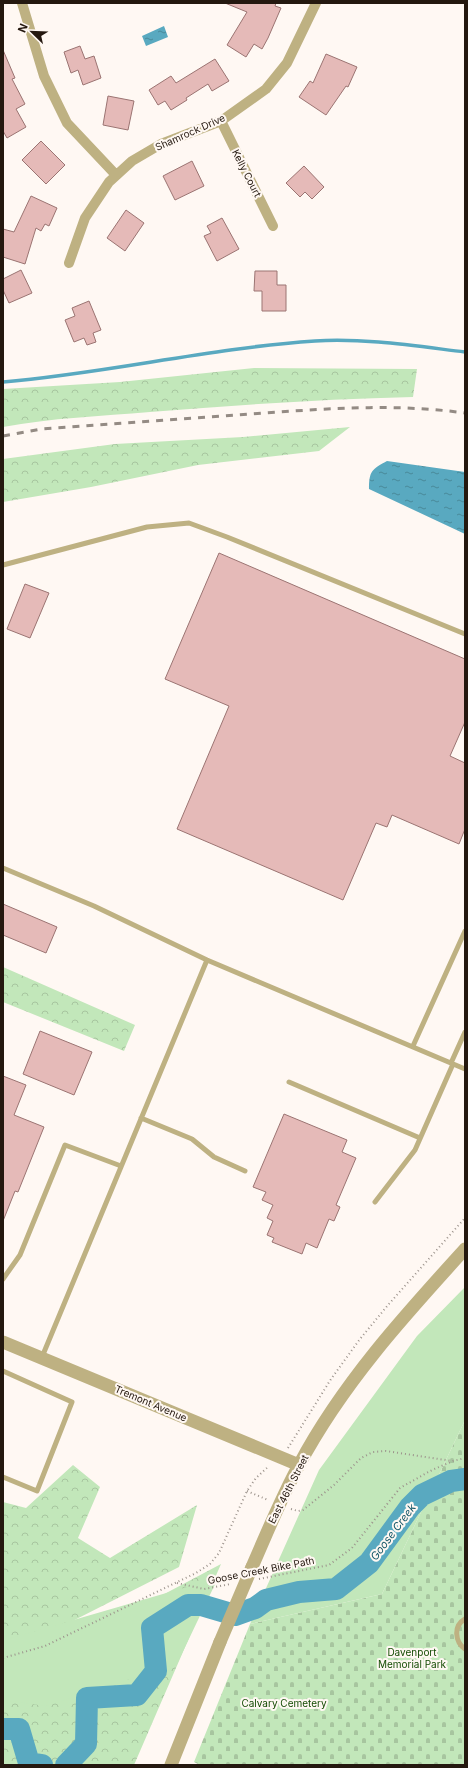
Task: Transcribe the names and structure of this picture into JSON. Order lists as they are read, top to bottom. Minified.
{"streets":{"street":["Shamrock Drive","Kelly Court","Tremont Avenue","East 46th Street"],"path":["Goose Creek Bike Path"]},"crossings":[["Shamrock Drive","Kelly Court"],["Tremont Avenue","East 46th Street"],["Tremont Avenue","Goose Creek Bike Path"],["East 46th Street","Goose Creek Bike Path"]],"water":["Goose Creek"],"parks":["Davenport Memorial Park","Calvary Cemetery"],"north":"top left"}
